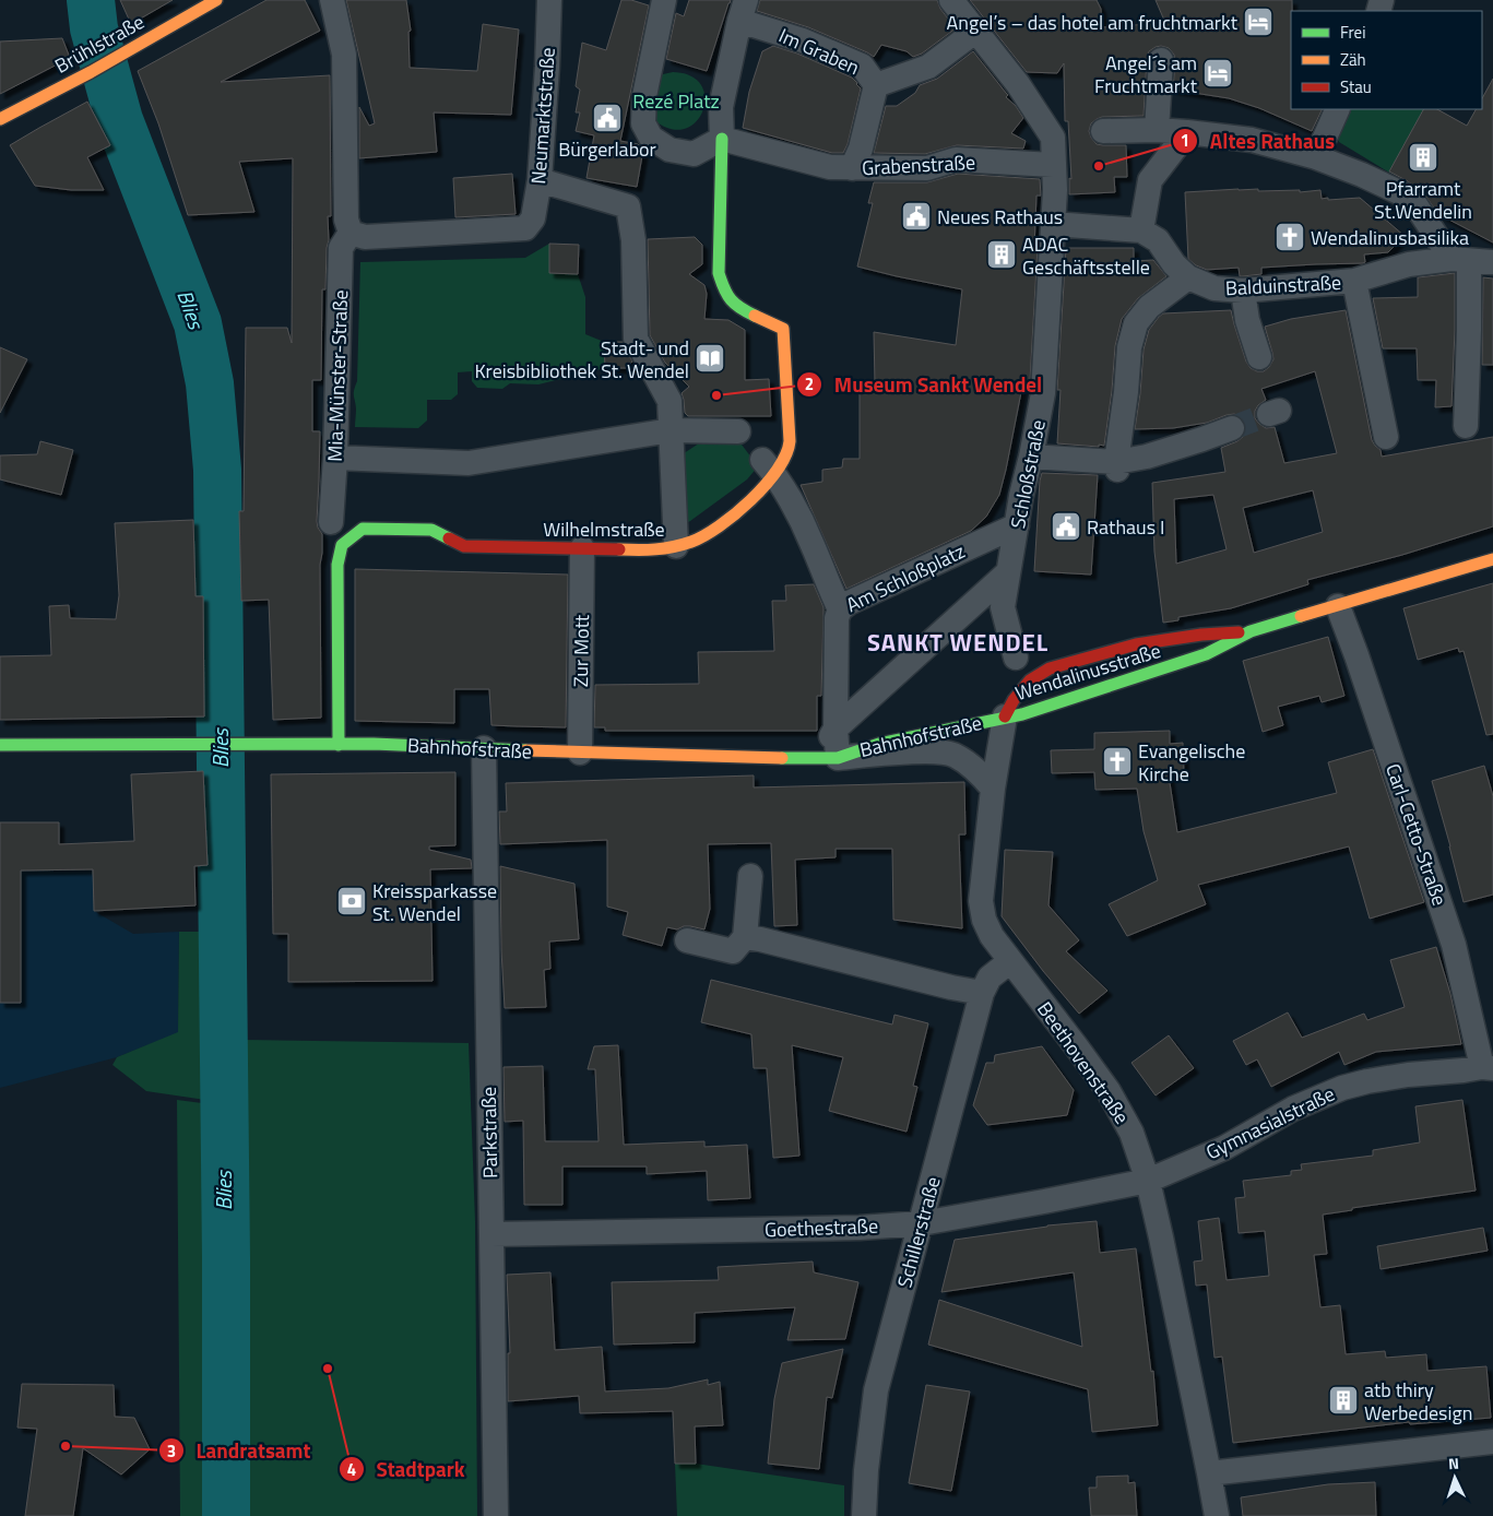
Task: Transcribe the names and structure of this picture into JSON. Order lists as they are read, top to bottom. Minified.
{"streets":{"main road":["Brühlstraße","Wilhelmstraße","Wendalinusstraße","Bahnhofstraße"],"street":["Im Graben","Neumarktstraße","Grabenstraße","Balduinstraße","Mia-Münster-Straße","Schloßstraße","Am Schloßplatz","Zur Mott","Carl-Cetto-Straße","Beethovenstraße","Gymnasialstraße","Parkstraße","Goethestraße","Schillerstraße"]},"crossings":[["Im Graben","Schloßstraße"],["Neumarktstraße","Mia-Münster-Straße"],["Grabenstraße","Schloßstraße"],["Grabenstraße","Wilhelmstraße"],["Schloßstraße","Am Schloßplatz"],["Wilhelmstraße","Zur Mott"],["Wilhelmstraße","Bahnhofstraße"],["Am Schloßplatz","Bahnhofstraße"],["Zur Mott","Bahnhofstraße"],["Wendalinusstraße","Bahnhofstraße"],["Wendalinusstraße","Carl-Cetto-Straße"],["Wendalinusstraße","Beethovenstraße"],["Bahnhofstraße","Beethovenstraße"],["Bahnhofstraße","Parkstraße"],["Carl-Cetto-Straße","Gymnasialstraße"],["Beethovenstraße","Gymnasialstraße"],["Beethovenstraße","Goethestraße"],["Beethovenstraße","Schillerstraße"],["Gymnasialstraße","Goethestraße"],["Parkstraße","Goethestraße"],["Goethestraße","Schillerstraße"]],"districts":["SANKT WENDEL"],"water":["Blies"],"parks":["Rezé Platz"],"places":{"hotel":["Angel’s – das hotel am fruchtmarkt","Angel´s am Fruchtmarkt"],"public building":["Bürgerlabor","Neues Rathaus","Rathaus I"],"building":["Pfarramt St.Wendelin","ADAC Geschäftsstelle","atb thiry Werbedesign"],"other":["Altes Rathaus","Museum Sankt Wendel","Stadtpark","Landratsamt"],"church":["Wendalinusbasilika","Evangelische Kirche"],"library":["Stadt- und Kreisbibliothek St. Wendel"],"bank":["Kreissparkasse St. Wendel"]},"legend":["Frei","Zäh","Stau"],"north":"top"}
